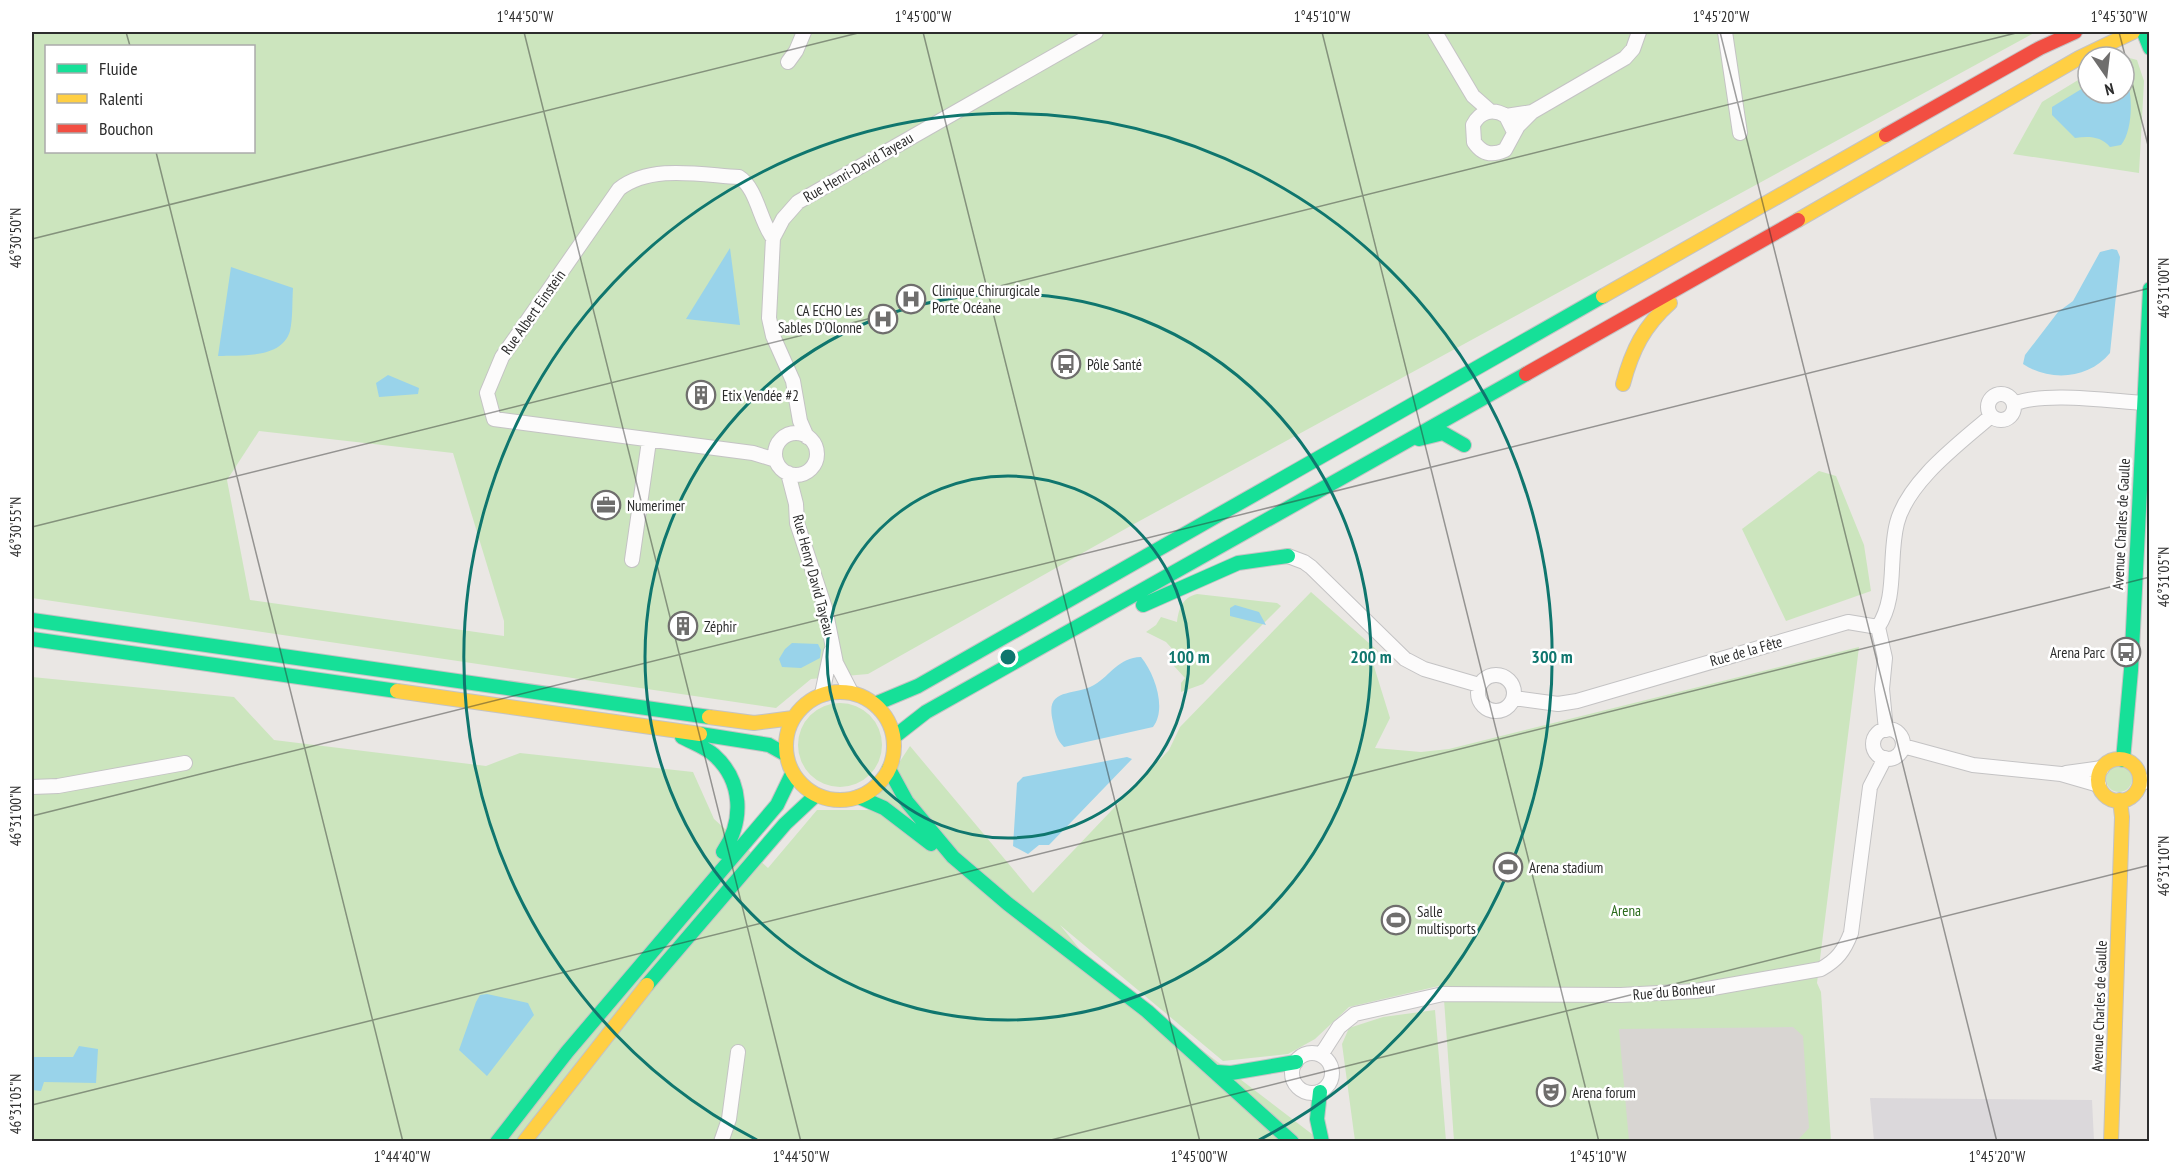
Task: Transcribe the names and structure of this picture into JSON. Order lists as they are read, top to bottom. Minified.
{"streets":{"main road":["Avenue Charles de Gaulle"],"street":["Rue Henri-David Tayeau","Rue Albert Einstein","Rue Henry David Tayeau","Rue de la Fête","Rue du Bonheur"]},"crossings":[["Rue Henri-David Tayeau","Rue Albert Einstein"],["Rue Henri-David Tayeau","Rue Henry David Tayeau"],["Rue Albert Einstein","Rue Henry David Tayeau"]],"parks":["Arena"],"places":{"hospital":["Clinique Chirurgicale Porte Océane","CA ECHO Les Sables D'Olonne"],"bus stop":["Pôle Santé","Arena Parc"],"building":["Etix Vendée #2","Zéphir"],"office":["Numerimer"],"sports":["Arena stadium","Salle multisports"],"theatre":["Arena forum"]},"legend":["Fluide","Ralenti","Bouchon"],"north":"bottom","coordinates":["1°44'50\"W","1°45'00\"W","1°45'10\"W","1°45'20\"W","1°45'30\"W","46°30'50\"N","46°31'00\"N","46°30'55\"N","46°31'05\"N","46°31'10\"N","1°44'40\"W"],"rings":["100 m","200 m","300 m"]}
